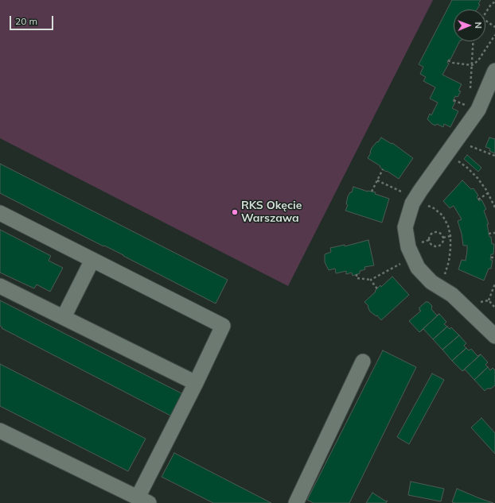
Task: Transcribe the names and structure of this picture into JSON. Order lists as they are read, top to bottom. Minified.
{"places":["RKS Okęcie Warszawa"],"scale_bar":"20 m","north":"right"}
